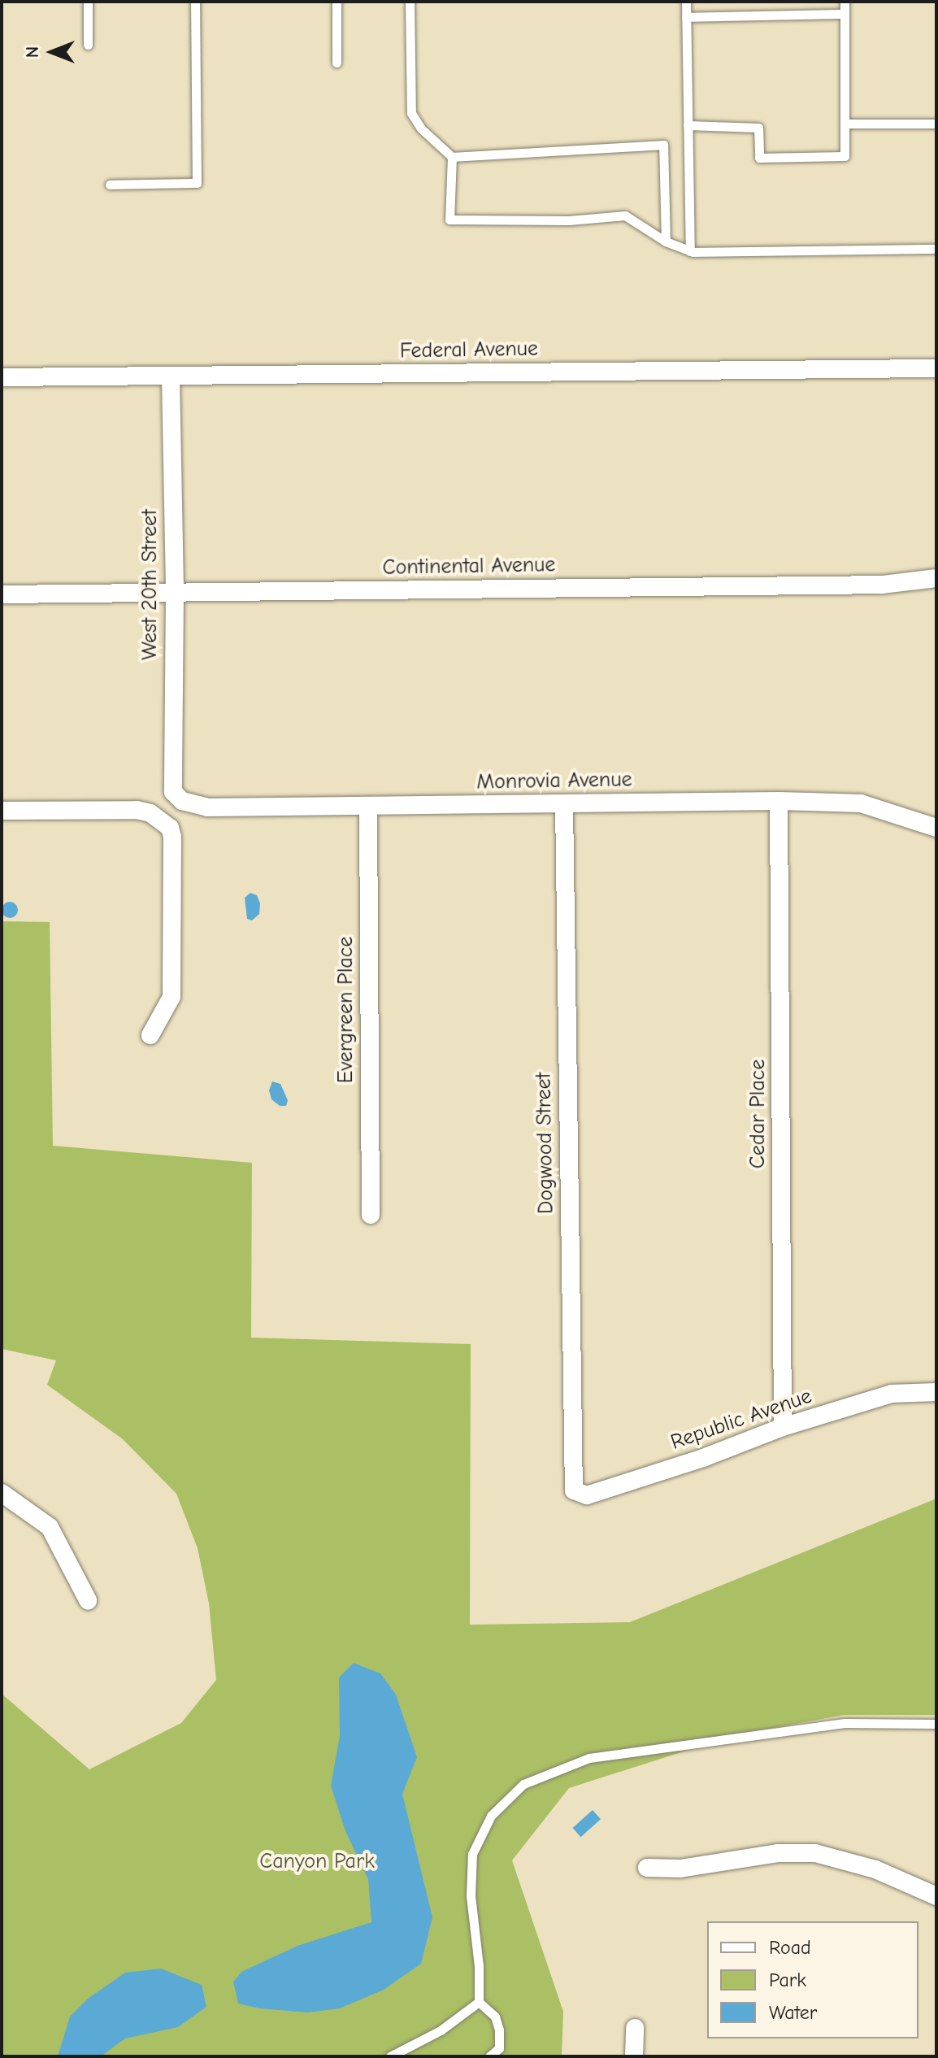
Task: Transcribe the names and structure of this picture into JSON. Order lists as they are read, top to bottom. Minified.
{"streets":{"street":["Federal Avenue","Continental Avenue","West 20th Street","Monrovia Avenue","Evergreen Place","Cedar Place","Dogwood Street","Republic Avenue"]},"crossings":[["Federal Avenue","West 20th Street"],["Continental Avenue","West 20th Street"],["West 20th Street","Monrovia Avenue"],["Monrovia Avenue","Evergreen Place"],["Monrovia Avenue","Cedar Place"],["Monrovia Avenue","Dogwood Street"],["Cedar Place","Republic Avenue"],["Dogwood Street","Republic Avenue"]],"parks":["Canyon Park"],"legend":["Road","Park","Water"],"north":"left"}
